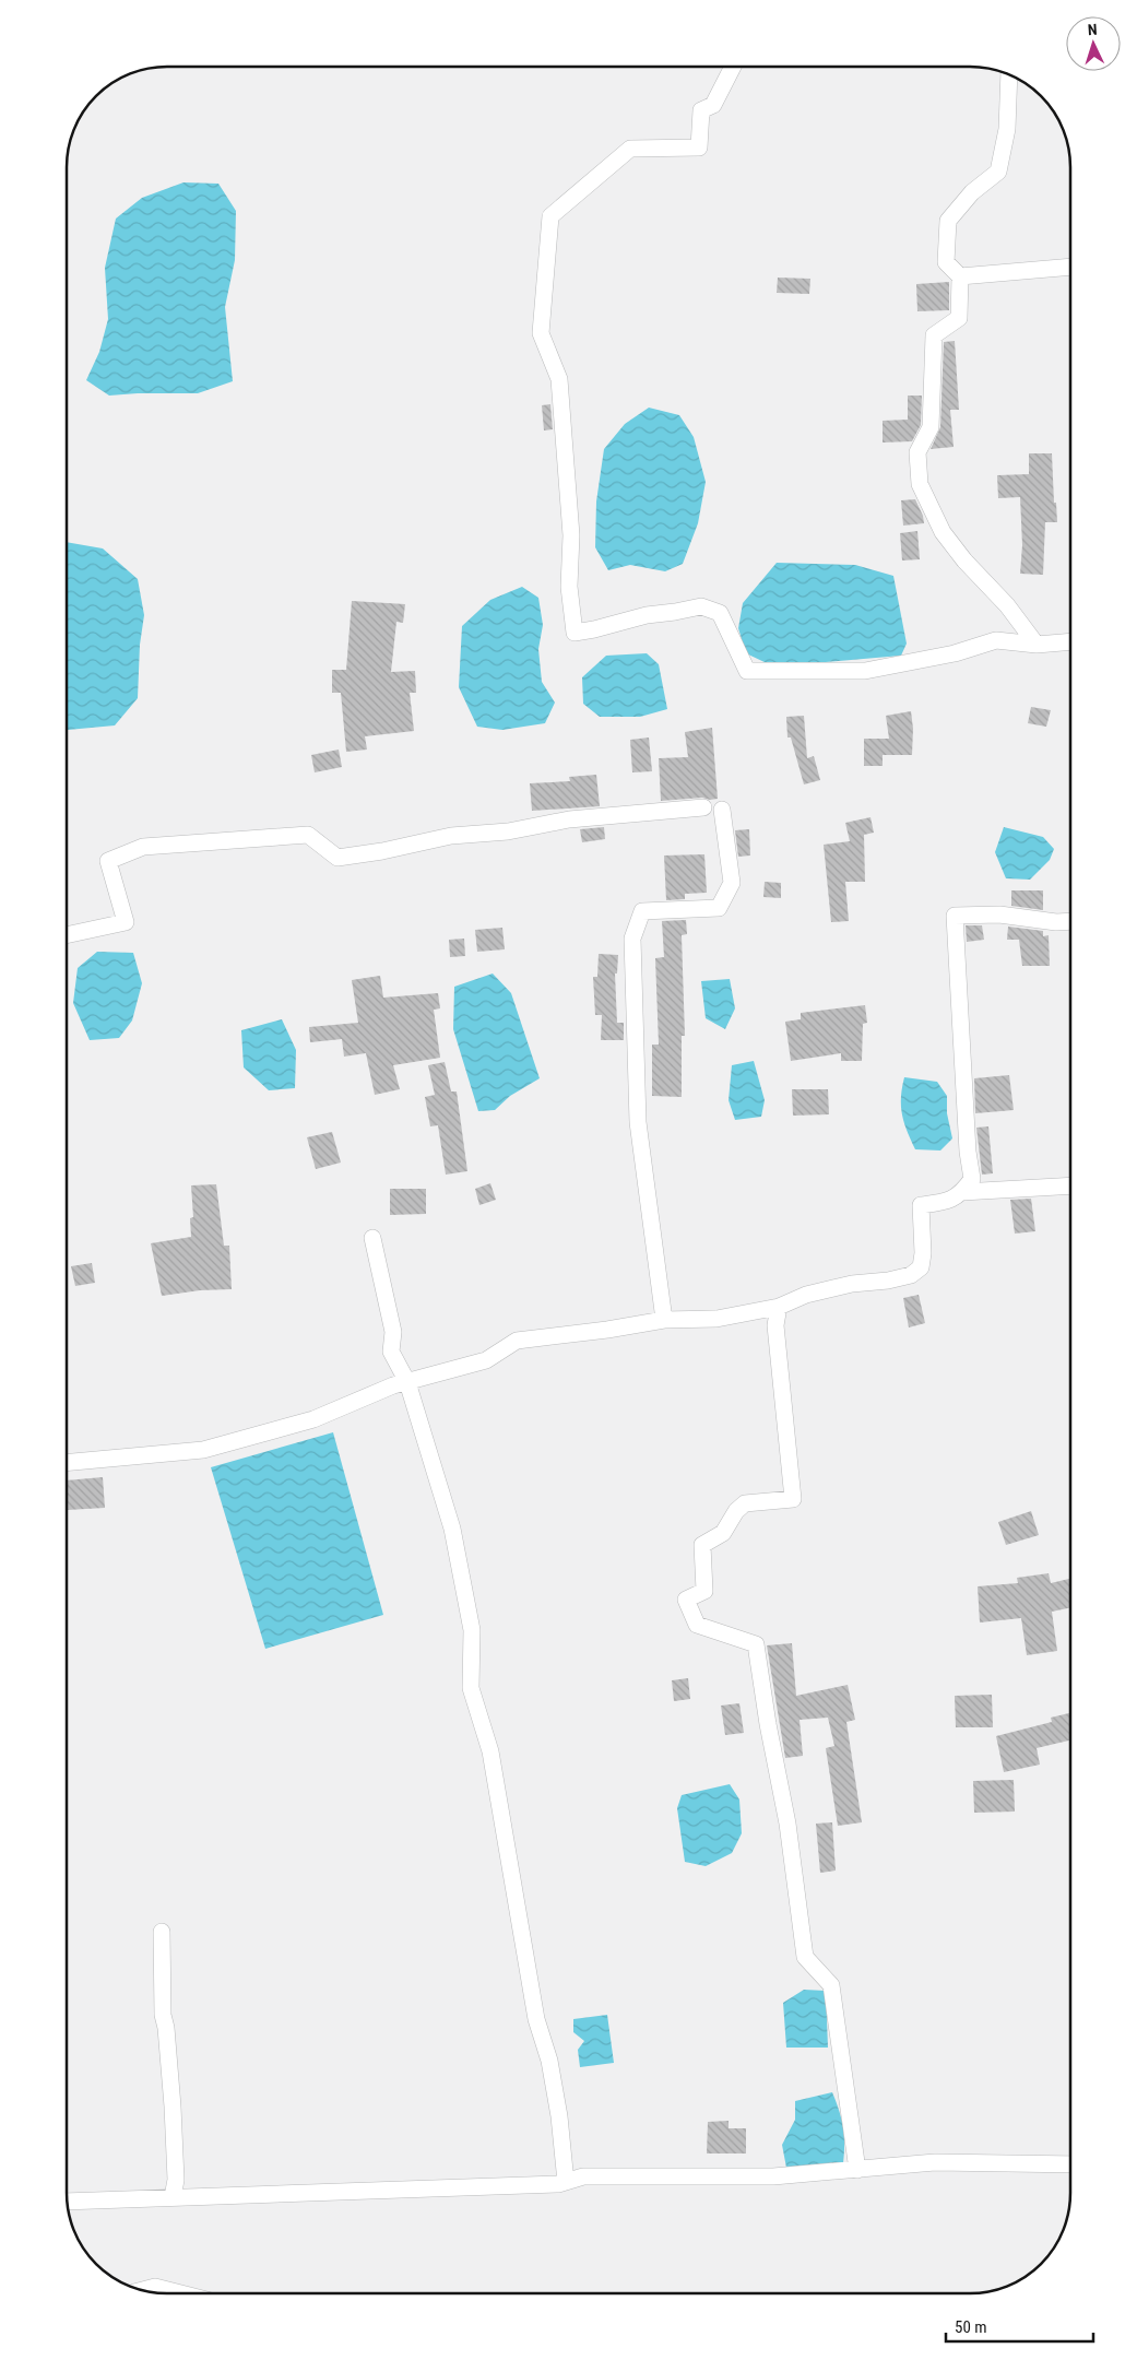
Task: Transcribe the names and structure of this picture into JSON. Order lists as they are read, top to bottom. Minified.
{"scale_bar":"50 m","north":"top"}
